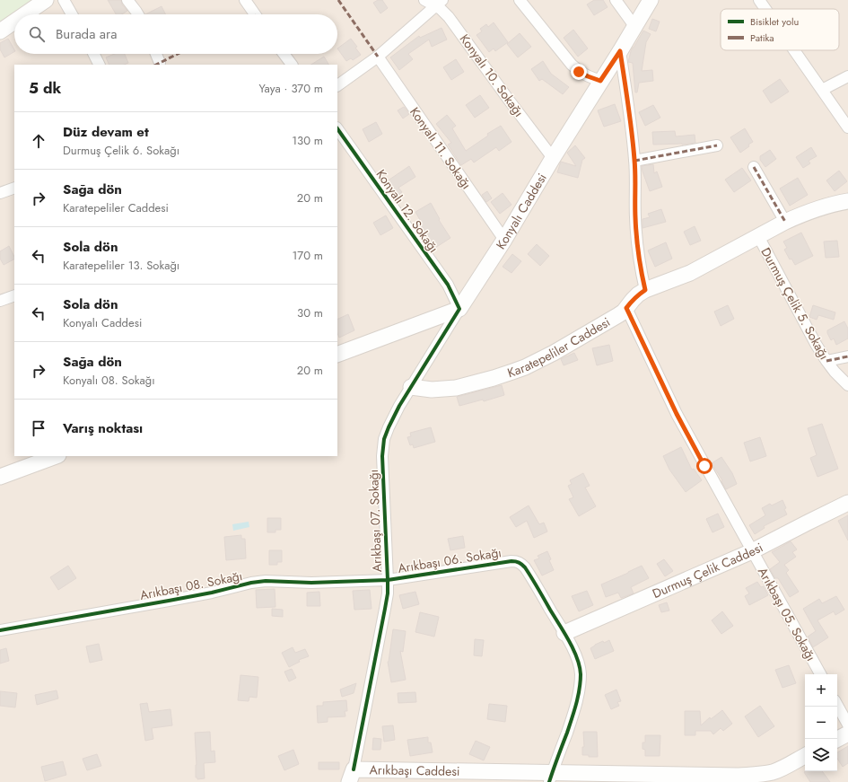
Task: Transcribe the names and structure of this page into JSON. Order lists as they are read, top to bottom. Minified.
{"streets":{"street":["Konyalı 10. Sokağı","Konyalı 11. Sokağı","Konyalı 12. Sokağı","Konyalı Caddesi","Durmuş Çelik 5. Sokağı","Karatepeliler Caddesi","Arıkbaşı 07. Sokağı","Arıkbaşı 06. Sokağı","Durmuş Çelik Caddesi","Arıkbaşı 08. Sokağı","Arıkbaşı 05. Sokağı","Arıkbaşı Caddesi"]},"crossings":[["Konyalı 10. Sokağı","Konyalı Caddesi"],["Konyalı 11. Sokağı","Konyalı Caddesi"],["Konyalı 12. Sokağı","Konyalı Caddesi"],["Konyalı 12. Sokağı","Arıkbaşı 07. Sokağı"],["Konyalı Caddesi","Arıkbaşı 07. Sokağı"],["Durmuş Çelik 5. Sokağı","Karatepeliler Caddesi"],["Karatepeliler Caddesi","Arıkbaşı 07. Sokağı"],["Karatepeliler Caddesi","Arıkbaşı 05. Sokağı"],["Arıkbaşı 07. Sokağı","Arıkbaşı 06. Sokağı"],["Arıkbaşı 07. Sokağı","Arıkbaşı 08. Sokağı"],["Arıkbaşı 07. Sokağı","Arıkbaşı Caddesi"],["Arıkbaşı 06. Sokağı","Durmuş Çelik Caddesi"],["Arıkbaşı 06. Sokağı","Arıkbaşı 08. Sokağı"],["Arıkbaşı 06. Sokağı","Arıkbaşı Caddesi"],["Durmuş Çelik Caddesi","Arıkbaşı 05. Sokağı"]],"legend":["Bisiklet yolu","Patika"],"page":{"search":"Burada ara","heading":["5 dk","Yaya · 370 m"],"list":[["Düz devam et","Durmuş Çelik 6. Sokağı","130 m"],["Sağa dön","Karatepeliler Caddesi","20 m"],["Sola dön","Karatepeliler 13. Sokağı","170 m"],["Sola dön","Konyalı Caddesi","30 m"],["Sağa dön","Konyalı 08. Sokağı","20 m"],"Varış noktası"],"map_buttons":["+","−"]}}
